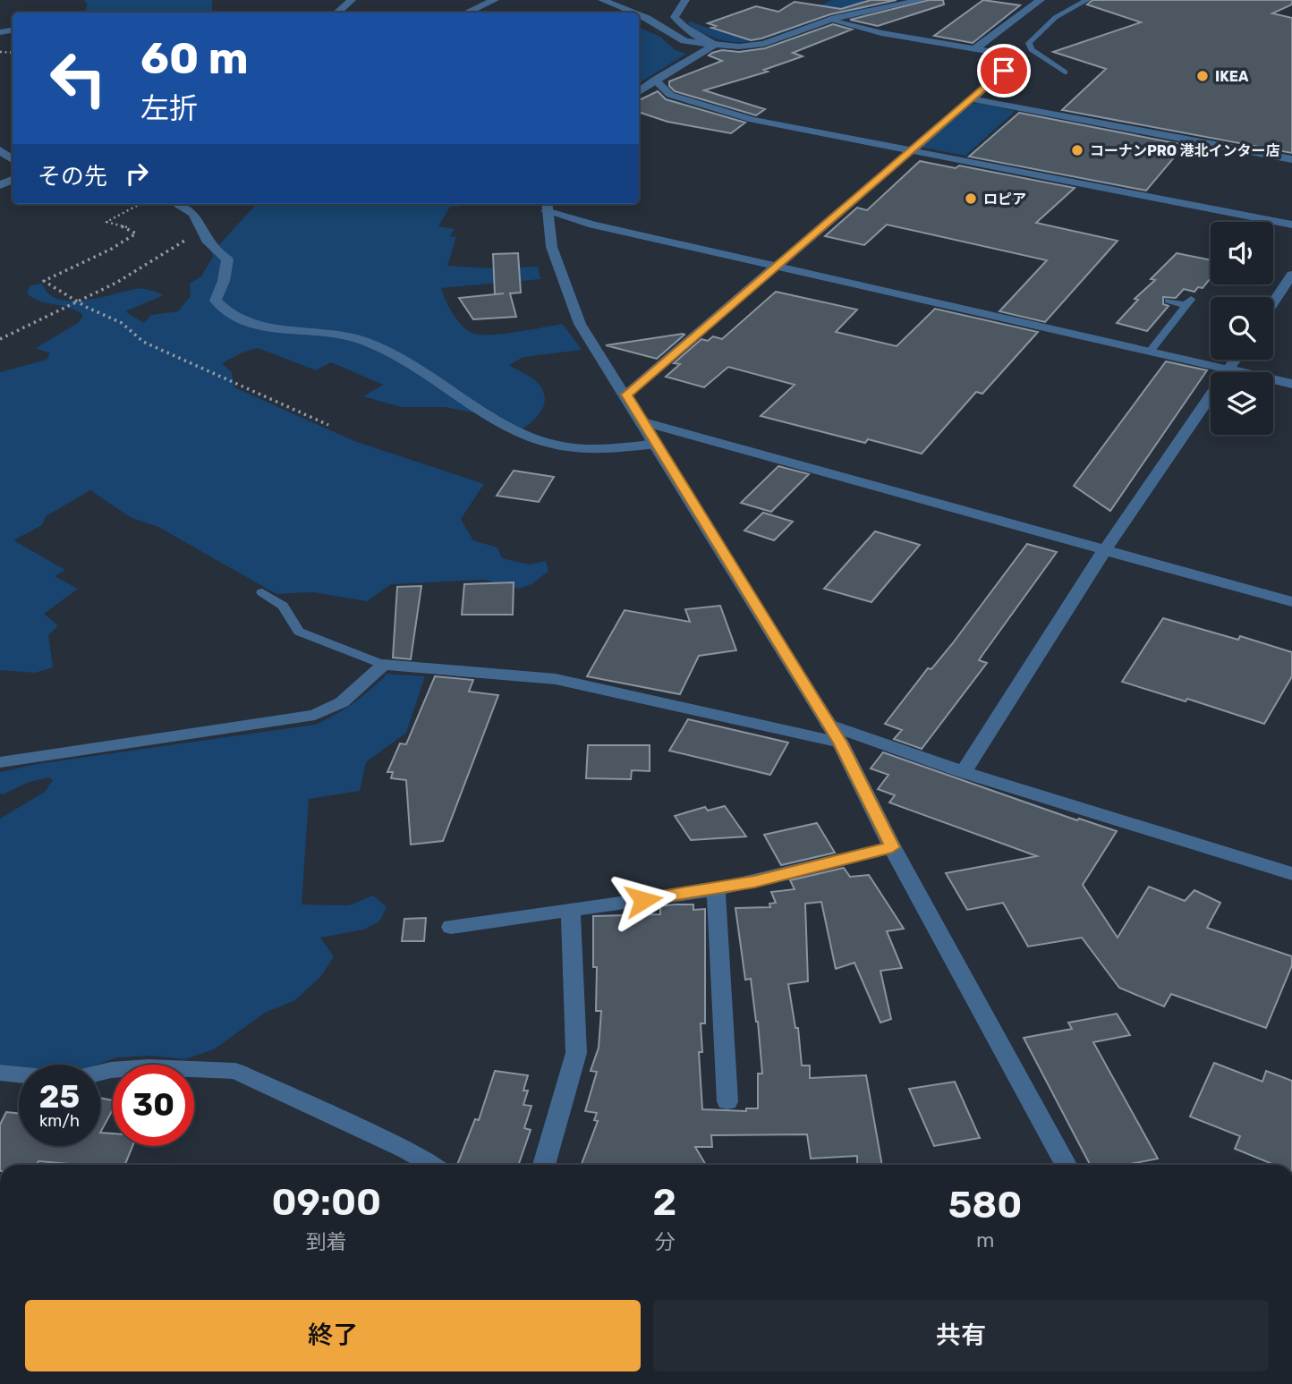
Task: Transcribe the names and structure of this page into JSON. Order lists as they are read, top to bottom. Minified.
{"places":["IKEA","コーナンPRO 港北インター店","ロピア"],"page":{"turn":["60 m","左折"],"then":"その先","speed":"25 km/h","limit":"30","eta":["09:00","到着","2","分","580","m"],"buttons":["終了","共有"]}}
